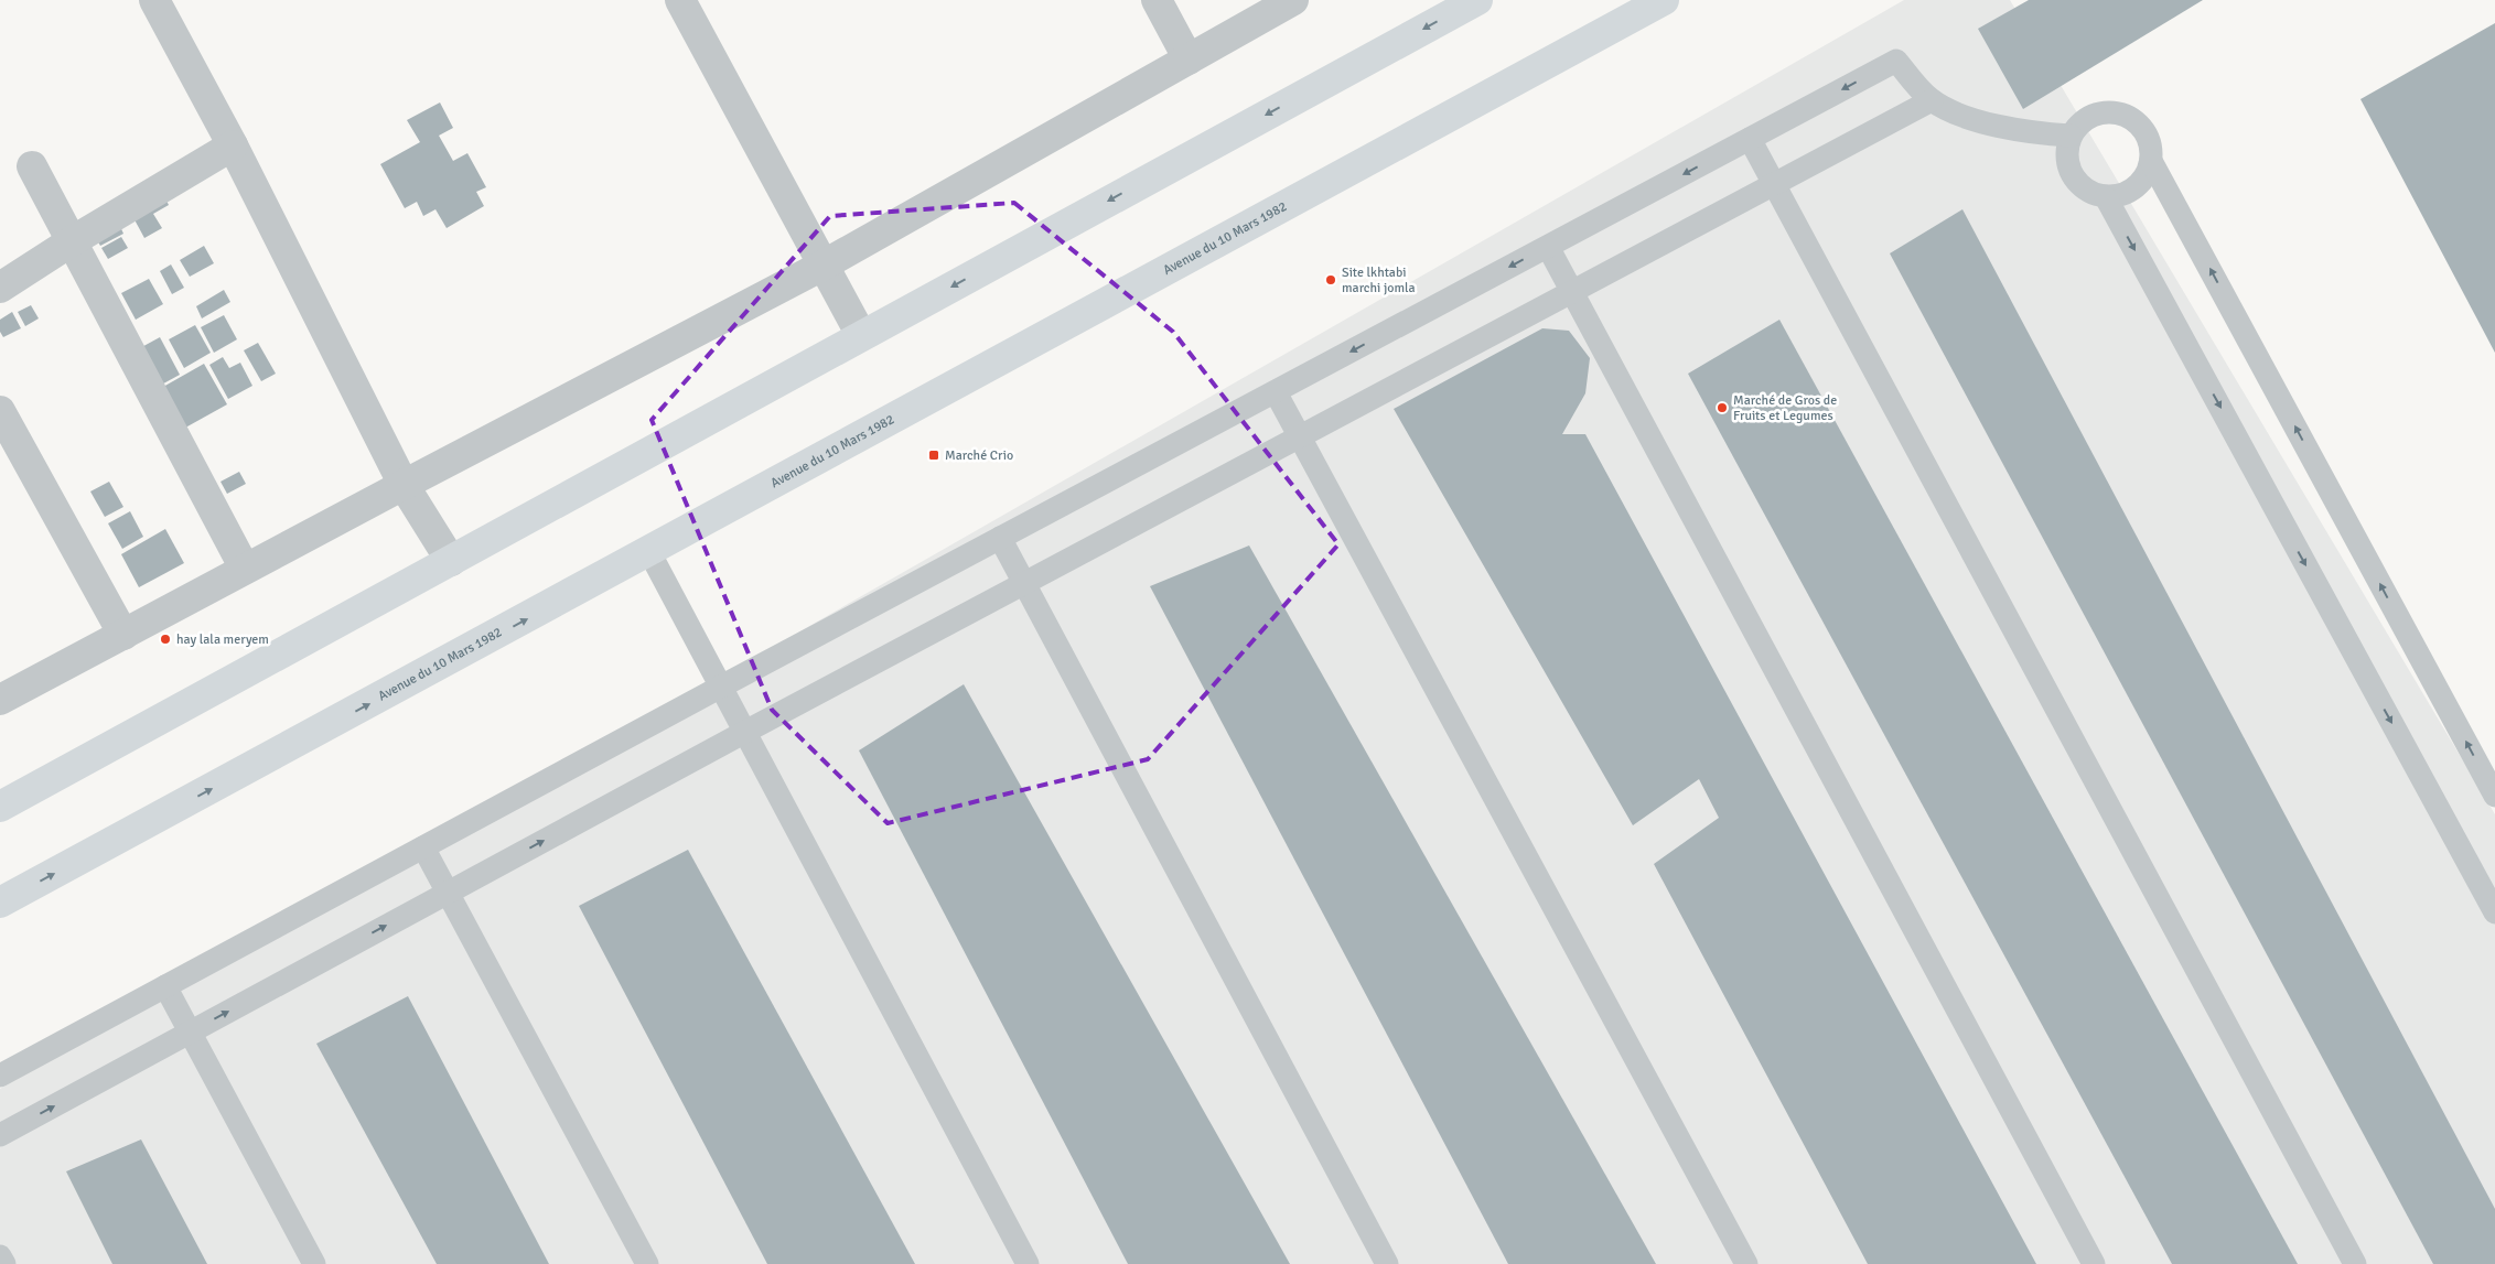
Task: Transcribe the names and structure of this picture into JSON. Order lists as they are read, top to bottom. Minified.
{"streets":{"main road":["Avenue du 10 Mars 1982"]},"places":{"other":["Site lkhtabi marchi jomla","Marché de Gros de Fruits et Legumes","hay lala meryem"],"transit":["Marché Crio"]}}
